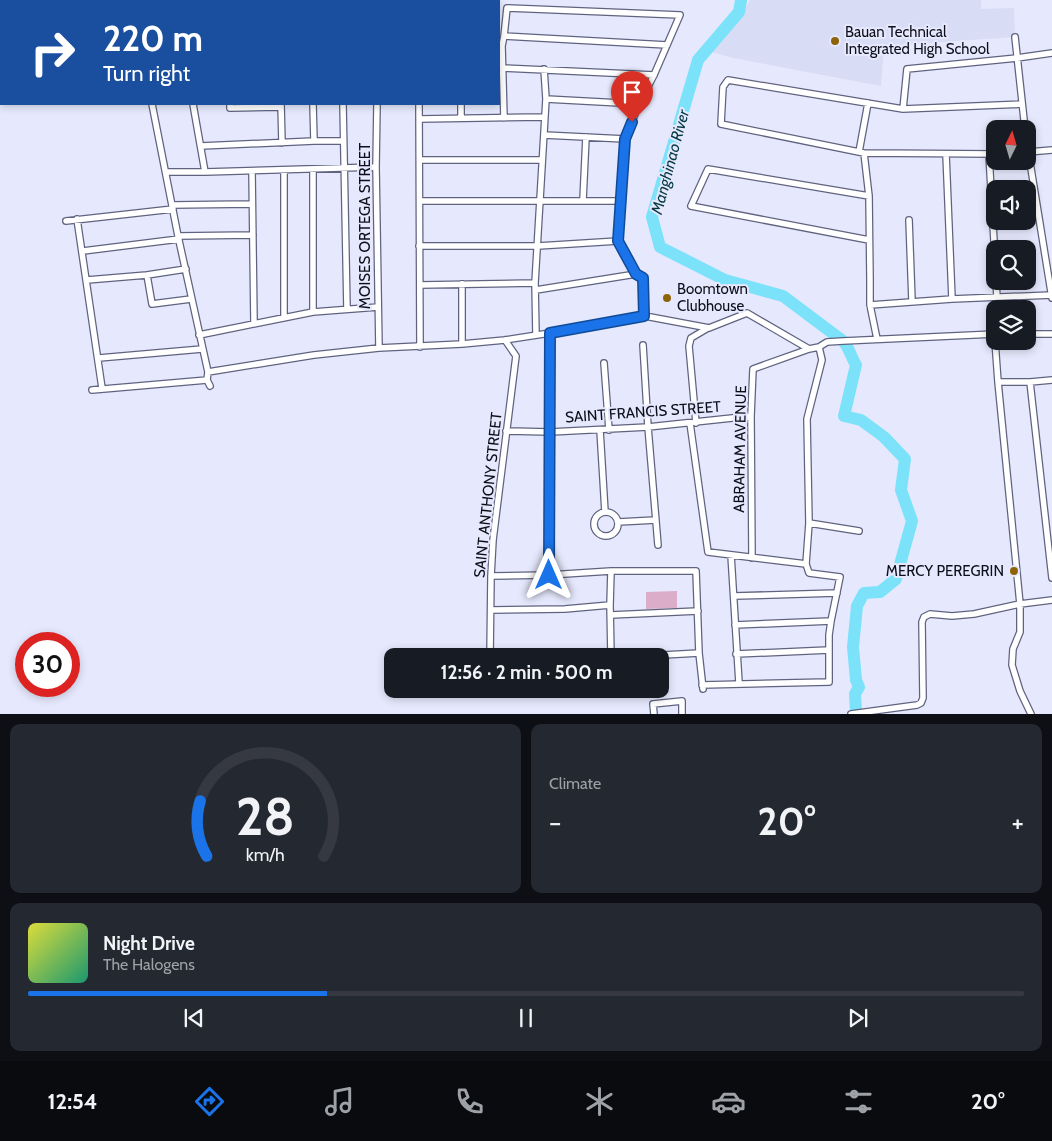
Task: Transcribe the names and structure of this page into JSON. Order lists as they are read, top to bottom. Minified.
{"streets":{"street":["MOISES ORTEGA STREET","SAINT FRANCIS STREET","ABRAHAM AVENUE","SAINT ANTHONY STREET"]},"crossings":[["SAINT FRANCIS STREET","ABRAHAM AVENUE"],["SAINT FRANCIS STREET","SAINT ANTHONY STREET"]],"water":["Manghinao River"],"places":["Bauan Technical Integrated High School","Boomtown Clubhouse","MERCY PEREGRIN"],"north":"top","page":{"turn":["220 m","Turn right"],"limit":"30","trip":"12:56 · 2 min · 500 m","tile":"Climate","heat":["−","20°","+"],"song":["Night Drive","The Halogens"],"tabs":["12:54","20°"],"gauge":["28","km/h"]}}
